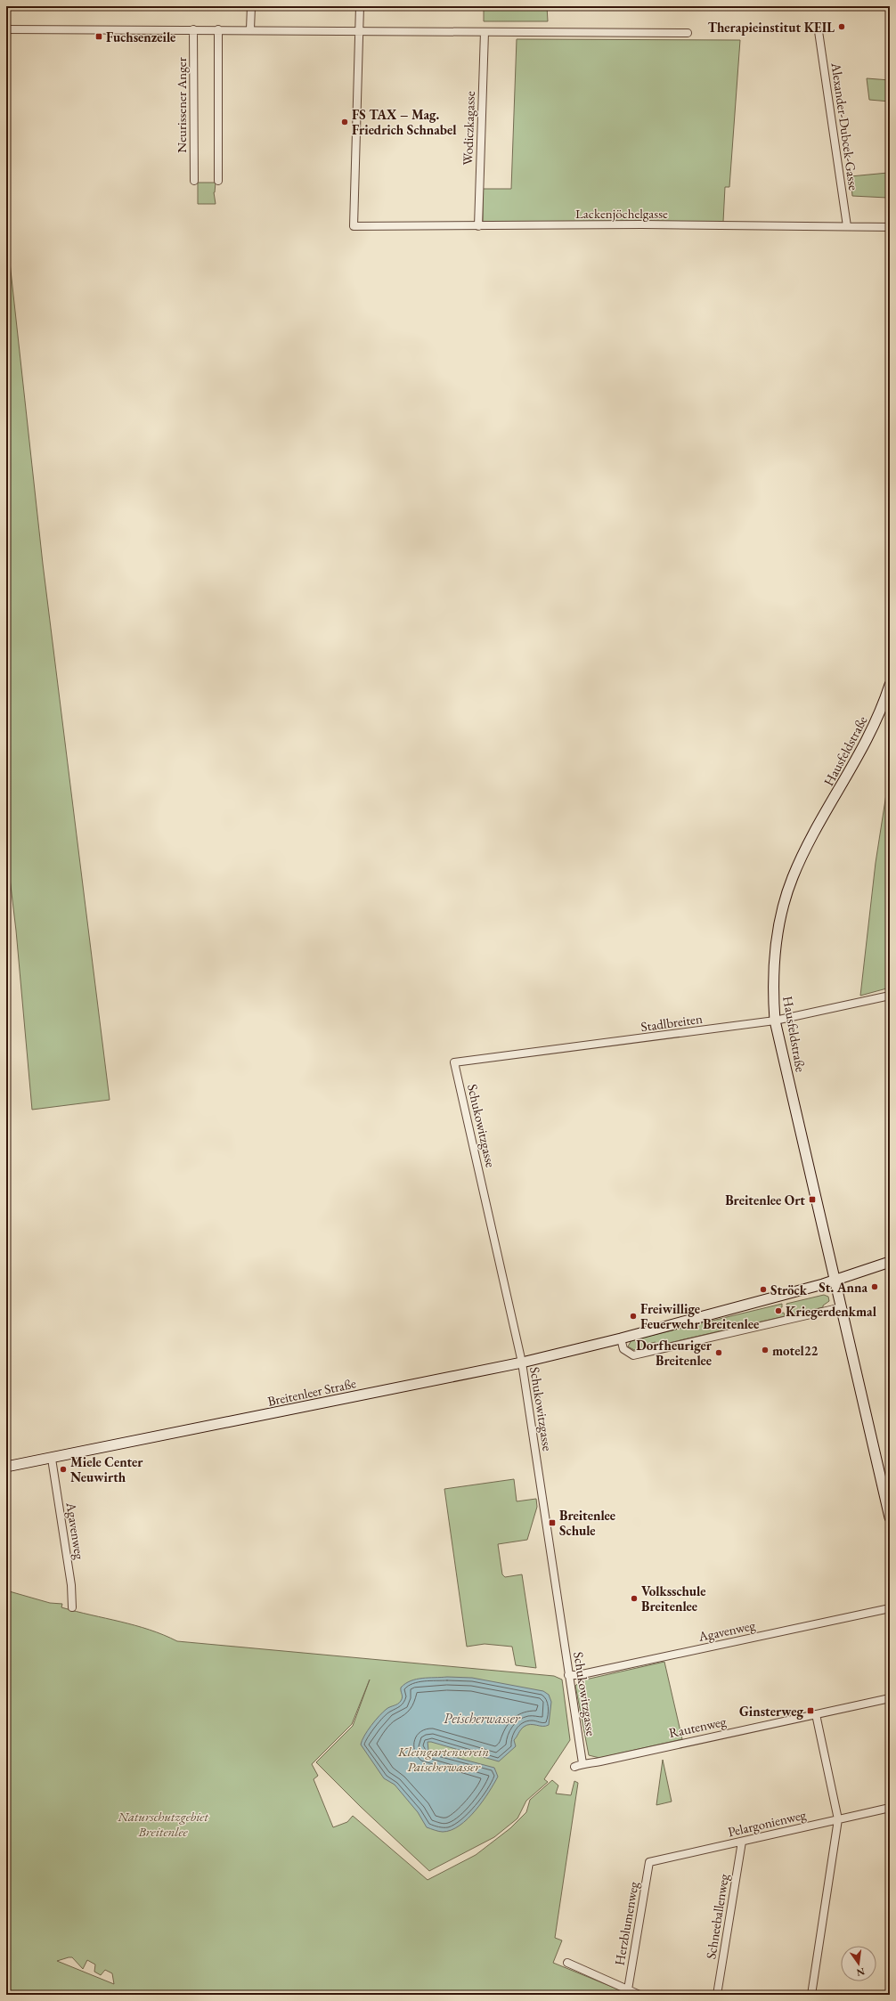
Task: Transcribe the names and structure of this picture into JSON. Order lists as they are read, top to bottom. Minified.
{"streets":{"main road":["Hausfeldstraße","Breitenleer Straße"],"street":["Neurissener Anger","Alexander-Dubcek-Gasse","Wodiczkagasse","Lackenjöchelgasse","Stadlbreiten","Schukowitzgasse","Agavenweg","Rautenweg","Pelargonienweg","Schneeballenweg","Herzblumenweg"]},"crossings":[["Alexander-Dubcek-Gasse","Lackenjöchelgasse"],["Wodiczkagasse","Lackenjöchelgasse"],["Hausfeldstraße","Stadlbreiten"],["Hausfeldstraße","Breitenleer Straße"],["Stadlbreiten","Schukowitzgasse"],["Schukowitzgasse","Breitenleer Straße"],["Schukowitzgasse","Agavenweg"],["Schukowitzgasse","Rautenweg"],["Breitenleer Straße","Agavenweg"],["Pelargonienweg","Schneeballenweg"],["Pelargonienweg","Herzblumenweg"]],"water":["Peischerwasser"],"parks":["Kleingartenverein Paischerwasser","Naturschutzgebiet Breitenlee"],"places":{"other":["Therapieinstitut KEIL","FS TAX – Mag. Friedrich Schnabel","St. Anna","Ströck","Kriegerdenkmal","Freiwillige Feuerwehr Breitenlee","motel22","Dorfheuriger Breitenlee","Miele Center Neuwirth","Volksschule Breitenlee"],"transit":["Fuchsenzeile","Breitenlee Ort","Breitenlee Schule","Ginsterweg"]},"north":"bottom"}
